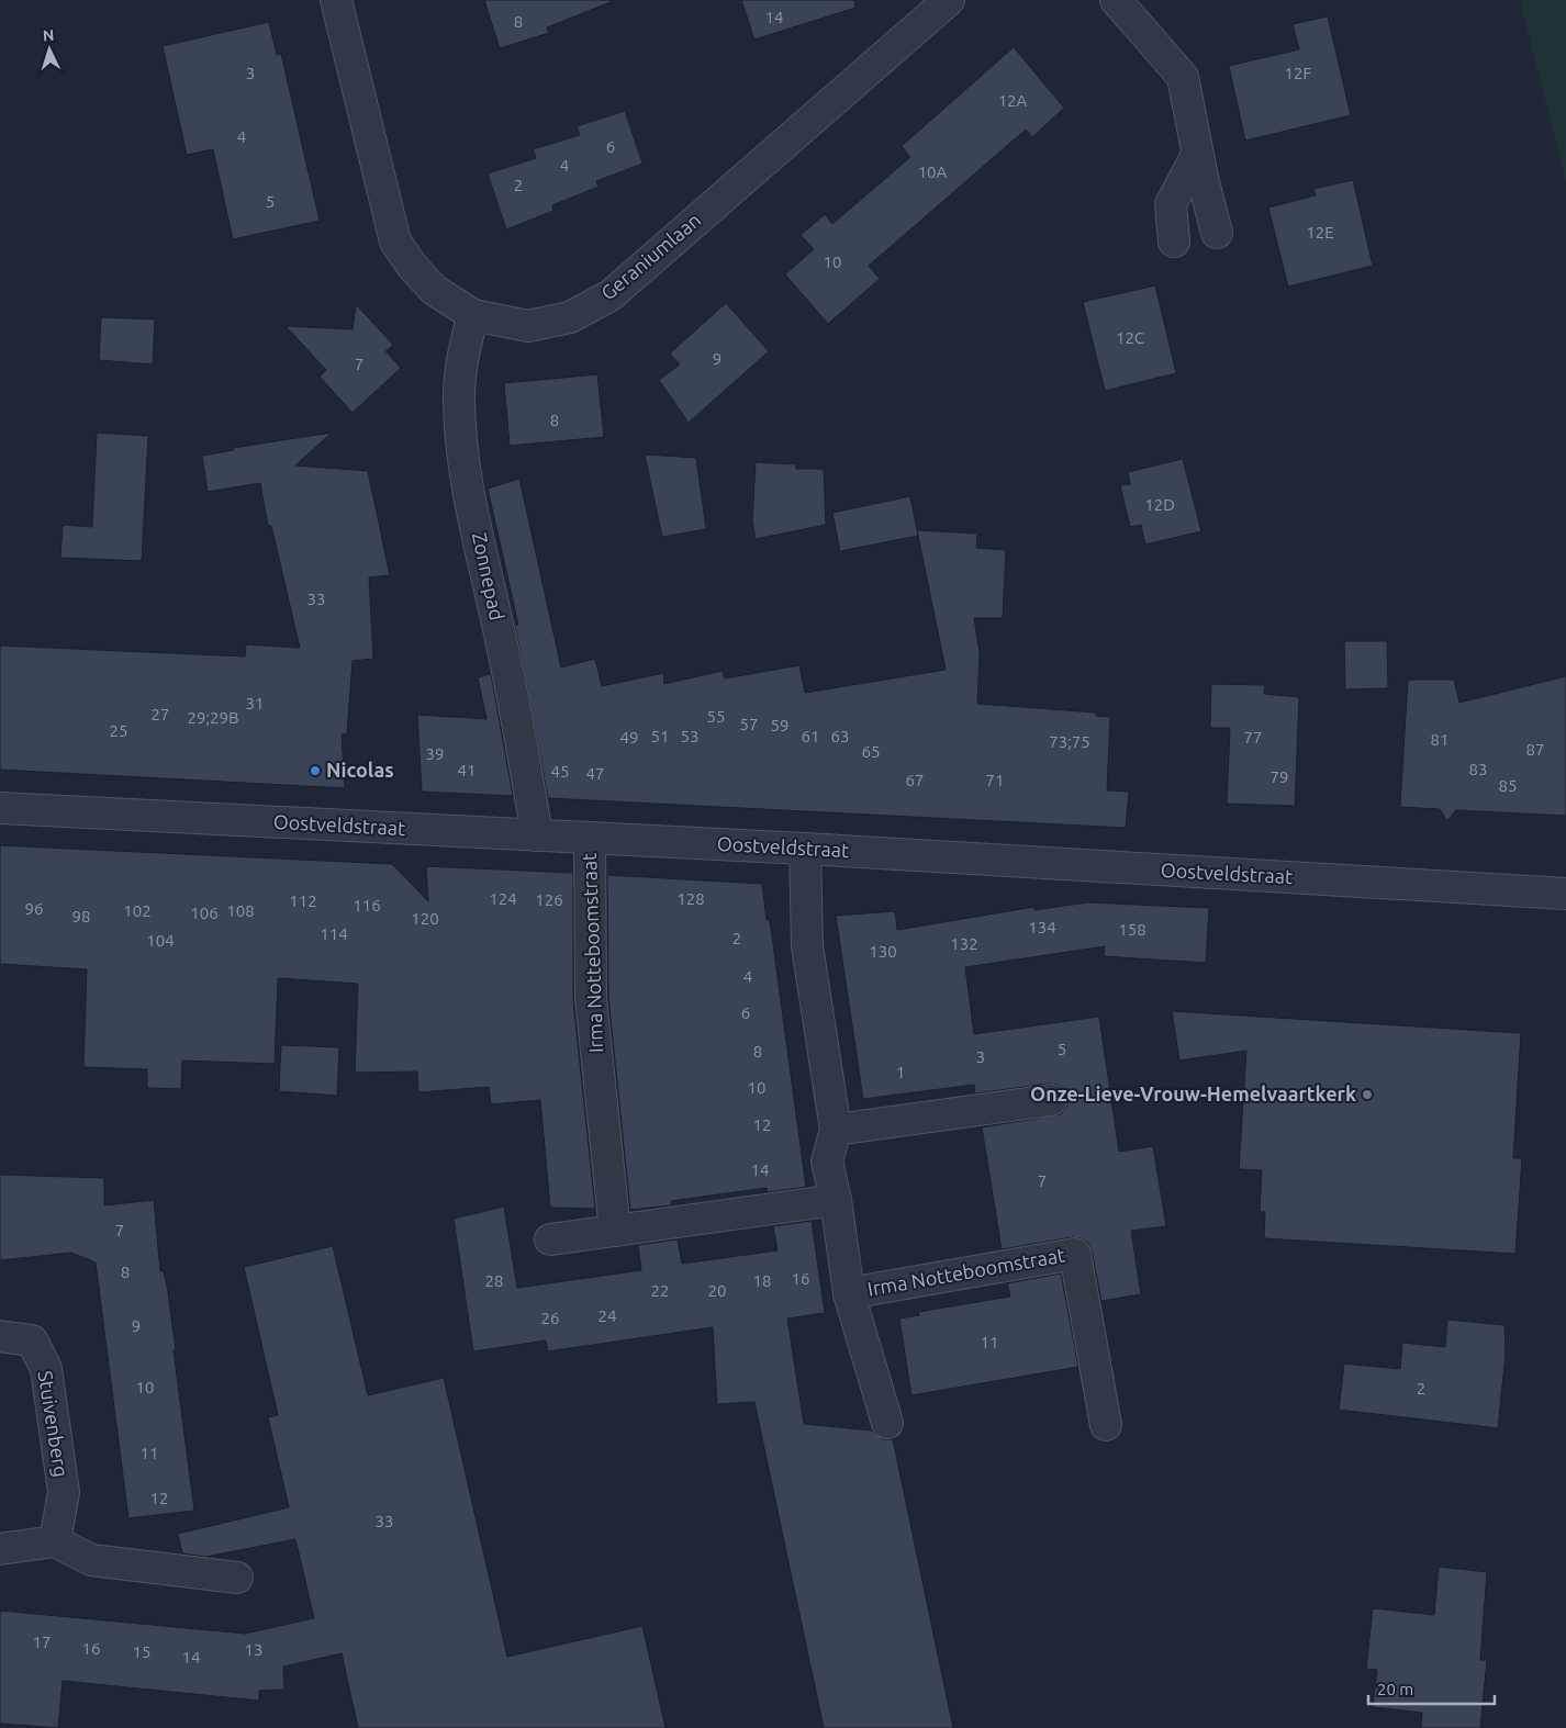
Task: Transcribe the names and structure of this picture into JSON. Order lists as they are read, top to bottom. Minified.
{"streets":{"street":["Geraniumlaan","Zonnepad","Oostveldstraat","Irma Notteboomstraat","Stuivenberg"]},"crossings":[["Geraniumlaan","Zonnepad"],["Zonnepad","Oostveldstraat"],["Oostveldstraat","Irma Notteboomstraat"]],"places":["Nicolas","Onze-Lieve-Vrouw-Hemelvaartkerk"],"house_numbers":["14","8","3","12F","12A","4","6","4","10A","2","5","12E","10","12C","9","7","8","12D","33","31","27","55","29;29B","57","59","25","51","53","61","63","49","77","81","73;75","87","65","39","83","41","45","47","79","67","71","85","124","128","126","112","116","96","102","108","106","98","120","134","158","114","2","104","132","130","4","6","5","8","3","1","10","12","14","7","7","8","16","28","18","22","20","24","26","9","11","10","2","11","12","33","17","16","13","15","14"],"scale_bar":"20 m","north":"top"}
